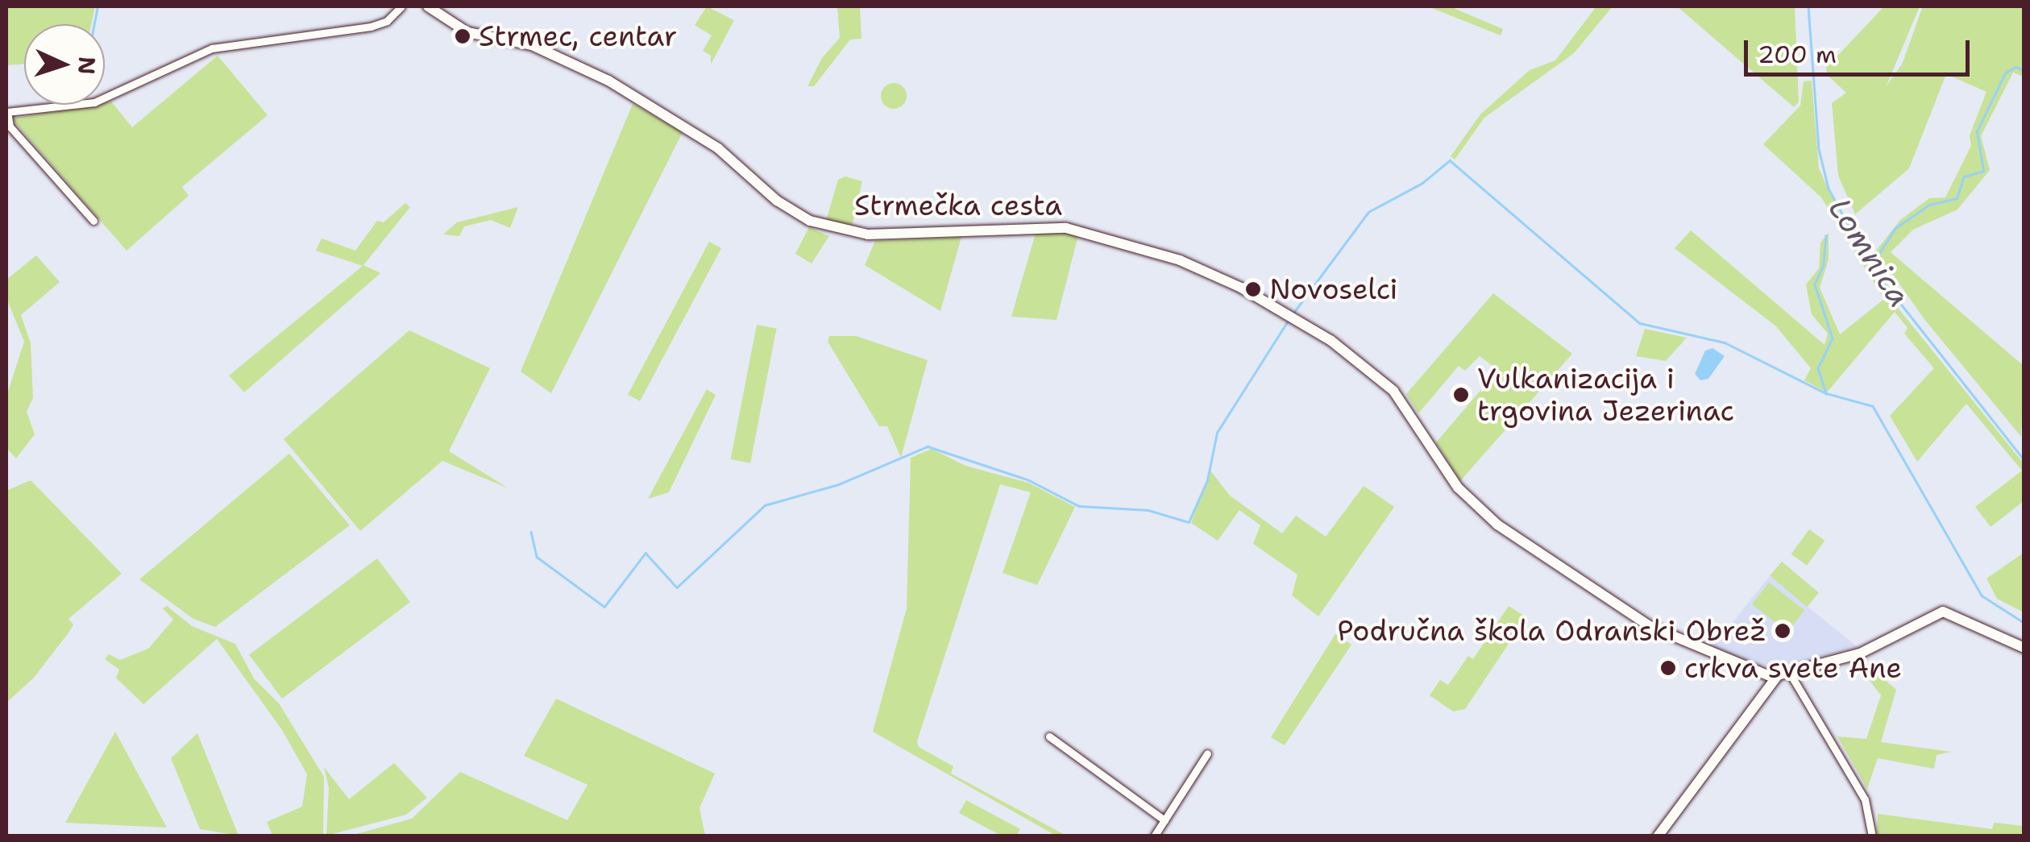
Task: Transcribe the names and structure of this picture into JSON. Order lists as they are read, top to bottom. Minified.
{"streets":{"street":["Strmečka cesta"]},"water":["Lomnica"],"places":["Strmec, centar","Novoselci","Vulkanizacija i trgovina Jezerinac","Područna škola Odranski Obrež","crkva svete Ane"],"scale_bar":"200 m","north":"right"}
